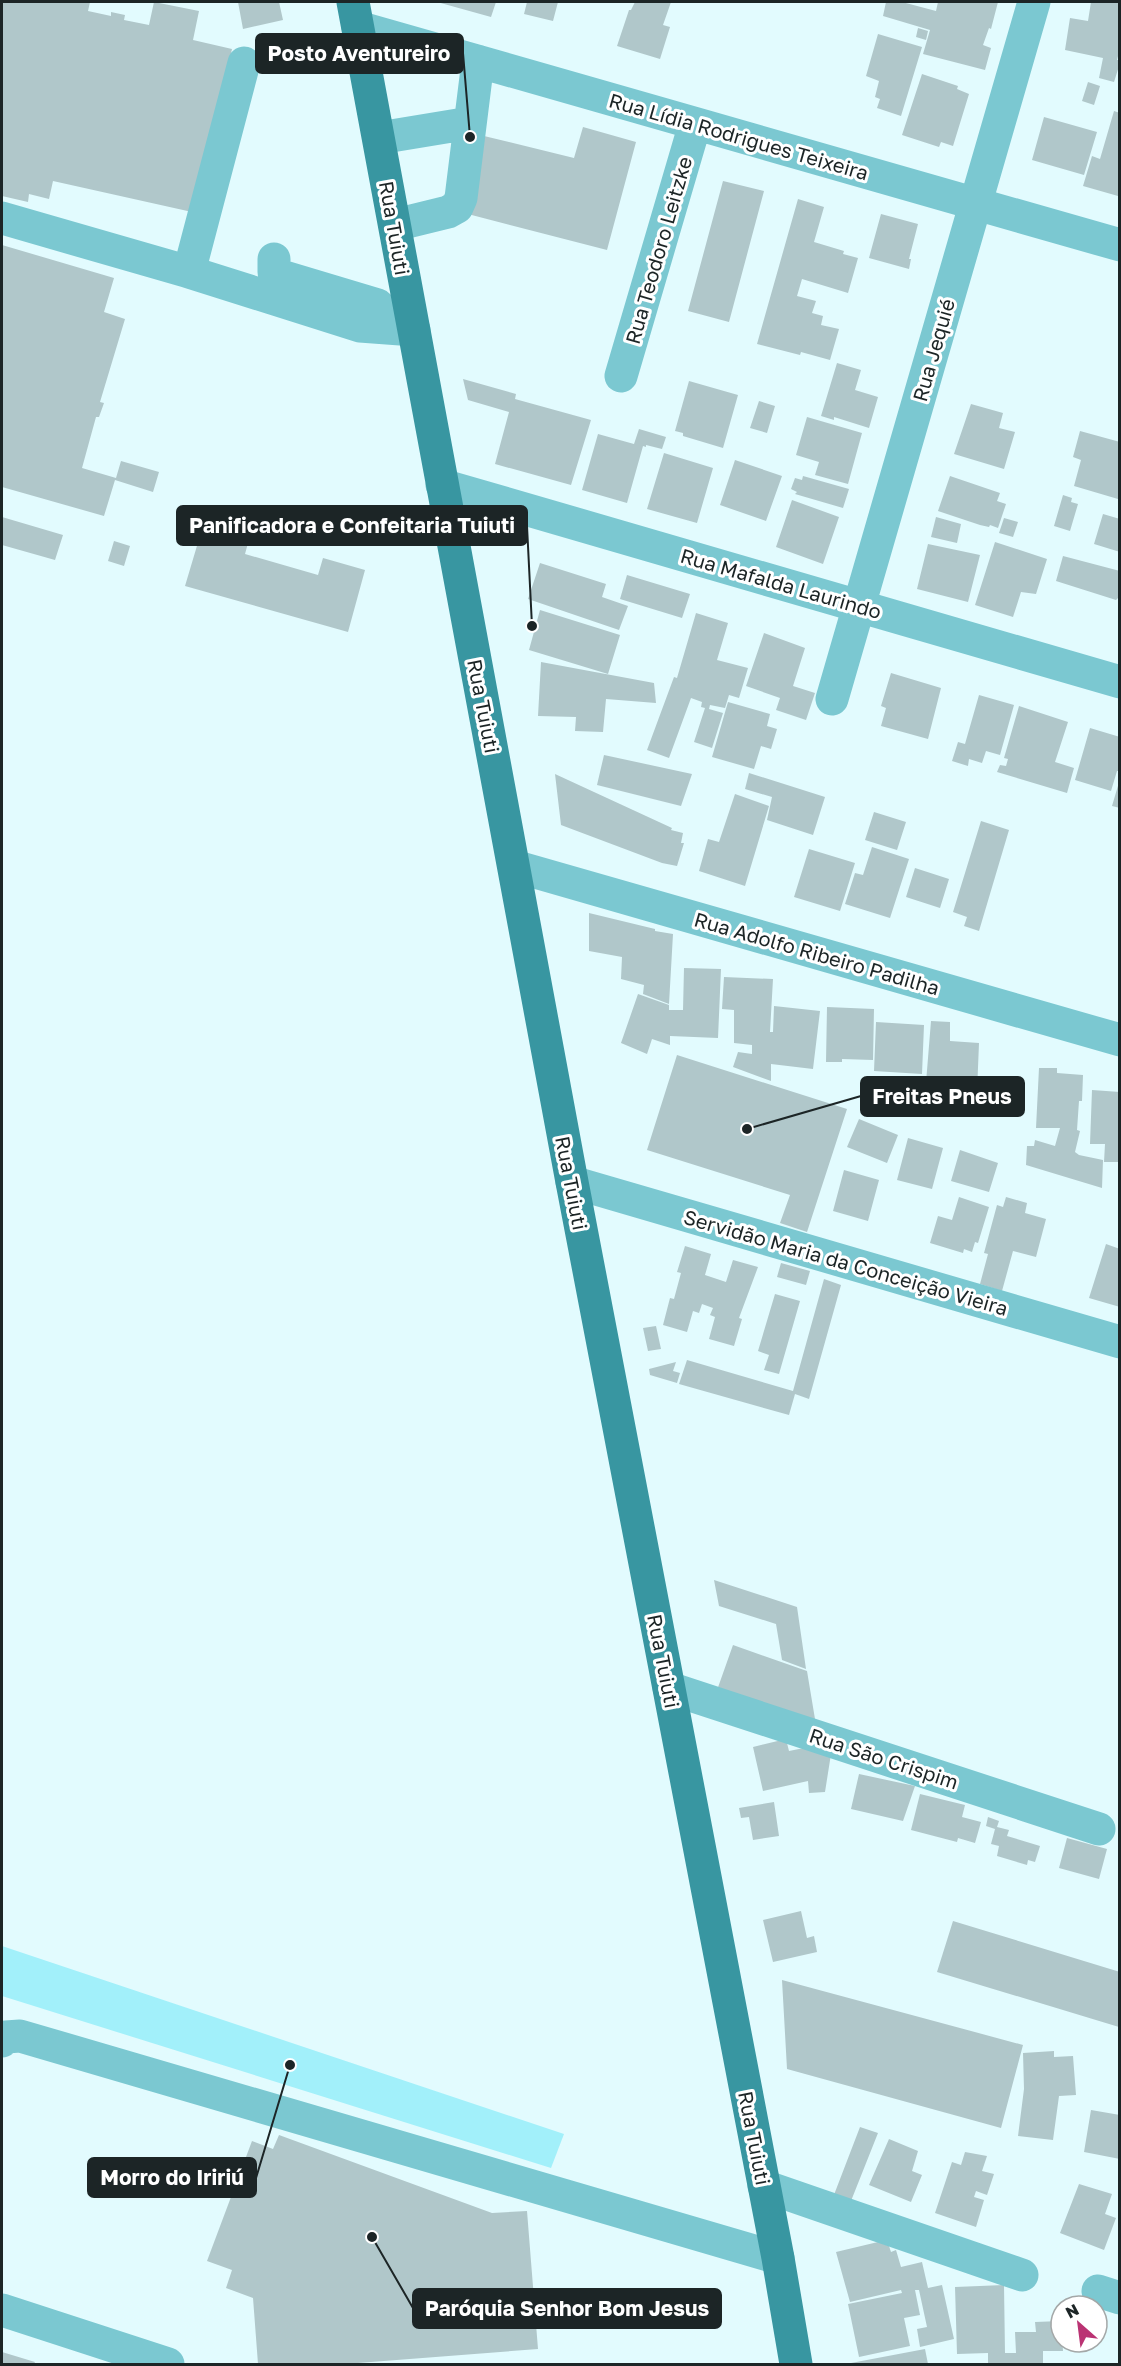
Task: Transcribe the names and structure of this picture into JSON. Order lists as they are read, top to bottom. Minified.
{"streets":{"main road":["Rua Tuiuti"],"street":["Rua Lídia Rodrigues Teixeira","Rua Teodoro Leitzke","Rua Jequié","Rua Mafalda Laurindo","Rua Adolfo Ribeiro Padilha","Servidão Maria da Conceição Vieira","Rua São Crispim"]},"crossings":[["Rua Lídia Rodrigues Teixeira","Rua Tuiuti"],["Rua Lídia Rodrigues Teixeira","Rua Teodoro Leitzke"],["Rua Lídia Rodrigues Teixeira","Rua Jequié"],["Rua Tuiuti","Rua Mafalda Laurindo"],["Rua Tuiuti","Rua Adolfo Ribeiro Padilha"],["Rua Tuiuti","Servidão Maria da Conceição Vieira"],["Rua Tuiuti","Rua São Crispim"],["Rua Jequié","Rua Mafalda Laurindo"]],"places":["Posto Aventureiro","Panificadora e Confeitaria Tuiuti","Freitas Pneus","Morro do Iririú","Paróquia Senhor Bom Jesus"],"north":"top left"}
